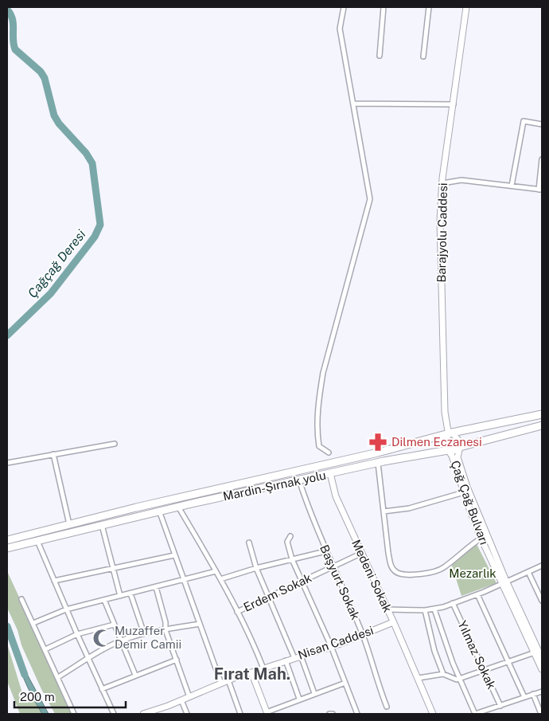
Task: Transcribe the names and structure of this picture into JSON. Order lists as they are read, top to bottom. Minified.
{"streets":{"highway":["Mardin-Şırnak yolu"],"street":["Barajyolu Caddesi","Çağ Çağ Bulvarı","Medeni Sokak","Başyurt Sokak","Erdem Sokak","Nisan Caddesi","Yılmaz Sokak"]},"crossings":[["Barajyolu Caddesi","Mardin-Şırnak yolu"],["Barajyolu Caddesi","Çağ Çağ Bulvarı"],["Mardin-Şırnak yolu","Çağ Çağ Bulvarı"],["Mardin-Şırnak yolu","Medeni Sokak"],["Mardin-Şırnak yolu","Başyurt Sokak"],["Medeni Sokak","Erdem Sokak"],["Medeni Sokak","Nisan Caddesi"],["Başyurt Sokak","Erdem Sokak"],["Başyurt Sokak","Nisan Caddesi"]],"districts":["Fırat Mah."],"water":["Çağçağ Deresi"],"parks":["Mezarlık"],"places":{"pharmacy":["Dilmen Eczanesi"],"mosque":["Muzaffer Demir Camii"]},"scale_bar":"200 m"}
